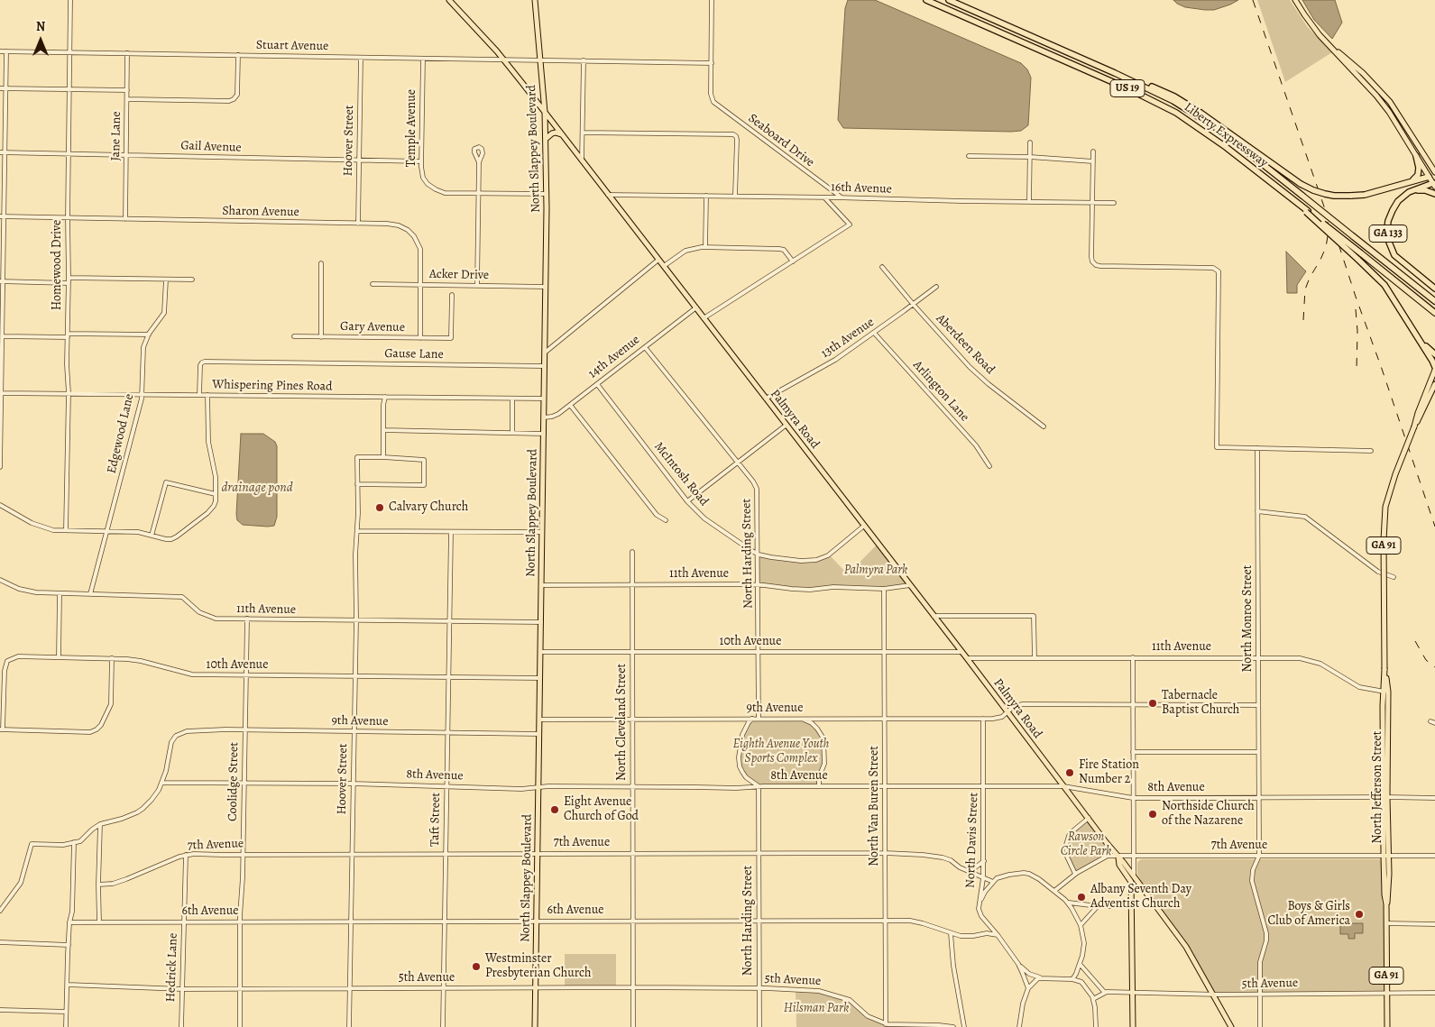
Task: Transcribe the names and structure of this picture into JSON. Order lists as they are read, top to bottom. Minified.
{"streets":{"highway":["US 19","Liberty Expressway","GA 133"],"main road":["North Slappey Boulevard","Palmyra Road","GA 91","North Jefferson Street"],"street":["Stuart Avenue","Temple Avenue","Jane Lane","Hoover Street","Seaboard Drive","Gail Avenue","16th Avenue","Sharon Avenue","Homewood Drive","Acker Drive","Gary Avenue","13th Avenue","Aberdeen Road","Gause Lane","14th Avenue","Whispering Pines Road","Arlington Lane","Edgewood Lane","McIntosh Road","North Harding Street","11th Avenue","North Monroe Street","10th Avenue","9th Avenue","North Cleveland Street","8th Avenue","Coolidge Street","North Van Buren Street","Taft Street","North Davis Street","7th Avenue","6th Avenue","Hedrick Lane","5th Avenue"]},"crossings":[["Stuart Avenue","Temple Avenue"],["Stuart Avenue","Jane Lane"],["Stuart Avenue","Hoover Street"],["Stuart Avenue","Seaboard Drive"],["Stuart Avenue","North Slappey Boulevard"],["Stuart Avenue","Homewood Drive"],["Stuart Avenue","Palmyra Road"],["Temple Avenue","Gail Avenue"],["Temple Avenue","North Slappey Boulevard"],["Jane Lane","Gail Avenue"],["Jane Lane","Sharon Avenue"],["Hoover Street","Gail Avenue"],["Hoover Street","Sharon Avenue"],["Hoover Street","11th Avenue"],["Hoover Street","10th Avenue"],["Hoover Street","9th Avenue"],["Hoover Street","8th Avenue"],["Hoover Street","7th Avenue"],["Hoover Street","6th Avenue"],["Hoover Street","5th Avenue"],["Seaboard Drive","16th Avenue"],["Gail Avenue","Homewood Drive"],["North Slappey Boulevard","Acker Drive"],["North Slappey Boulevard","Gause Lane"],["North Slappey Boulevard","14th Avenue"],["North Slappey Boulevard","Whispering Pines Road"],["North Slappey Boulevard","Palmyra Road"],["North Slappey Boulevard","11th Avenue"],["North Slappey Boulevard","10th Avenue"],["North Slappey Boulevard","9th Avenue"],["North Slappey Boulevard","8th Avenue"],["North Slappey Boulevard","7th Avenue"],["North Slappey Boulevard","6th Avenue"],["North Slappey Boulevard","5th Avenue"],["16th Avenue","Palmyra Road"],["Sharon Avenue","Homewood Drive"],["Sharon Avenue","Acker Drive"],["Sharon Avenue","Gary Avenue"],["Homewood Drive","Whispering Pines Road"],["13th Avenue","Aberdeen Road"],["13th Avenue","Arlington Lane"],["13th Avenue","Palmyra Road"],["Gause Lane","Whispering Pines Road"],["14th Avenue","Palmyra Road"],["14th Avenue","McIntosh Road"],["14th Avenue","North Harding Street"],["Whispering Pines Road","Edgewood Lane"],["Palmyra Road","McIntosh Road"],["Palmyra Road","11th Avenue"],["Palmyra Road","10th Avenue"],["Palmyra Road","9th Avenue"],["Palmyra Road","8th Avenue"],["Palmyra Road","7th Avenue"],["Palmyra Road","5th Avenue"],["Edgewood Lane","11th Avenue"],["McIntosh Road","North Harding Street"],["North Harding Street","11th Avenue"],["North Harding Street","10th Avenue"],["North Harding Street","9th Avenue"],["North Harding Street","8th Avenue"],["North Harding Street","7th Avenue"],["North Harding Street","6th Avenue"],["North Harding Street","5th Avenue"],["11th Avenue","North Monroe Street"],["11th Avenue","North Cleveland Street"],["11th Avenue","Coolidge Street"],["11th Avenue","North Jefferson Street"],["11th Avenue","North Van Buren Street"],["11th Avenue","Taft Street"],["North Monroe Street","8th Avenue"],["North Monroe Street","7th Avenue"],["North Monroe Street","5th Avenue"],["10th Avenue","North Cleveland Street"],["10th Avenue","Coolidge Street"],["10th Avenue","North Van Buren Street"],["10th Avenue","Taft Street"],["9th Avenue","North Cleveland Street"],["9th Avenue","8th Avenue"],["9th Avenue","Coolidge Street"],["9th Avenue","North Van Buren Street"],["9th Avenue","Taft Street"],["9th Avenue","North Davis Street"],["North Cleveland Street","8th Avenue"],["North Cleveland Street","7th Avenue"],["North Cleveland Street","6th Avenue"],["North Cleveland Street","5th Avenue"],["8th Avenue","Coolidge Street"],["8th Avenue","North Jefferson Street"],["8th Avenue","North Van Buren Street"],["8th Avenue","Taft Street"],["8th Avenue","North Davis Street"],["Coolidge Street","7th Avenue"],["Coolidge Street","6th Avenue"],["Coolidge Street","5th Avenue"],["North Jefferson Street","7th Avenue"],["North Jefferson Street","5th Avenue"],["North Van Buren Street","7th Avenue"],["North Van Buren Street","6th Avenue"],["North Van Buren Street","5th Avenue"],["Taft Street","7th Avenue"],["Taft Street","6th Avenue"],["Taft Street","5th Avenue"],["North Davis Street","7th Avenue"],["North Davis Street","6th Avenue"],["7th Avenue","6th Avenue"],["7th Avenue","Hedrick Lane"],["6th Avenue","Hedrick Lane"],["Hedrick Lane","5th Avenue"]],"water":["drainage pond"],"parks":["Palmyra Park","Eighth Avenue Youth Sports Complex","Rawson Circle Park","Hilsman Park"],"places":["Calvary Church","Tabernacle Baptist Church","Fire Station Number 2","Eight Avenue Church of God","Northside Church of the Nazarene","Albany Seventh Day Adventist Church","Boys & Girls Club of America","Westminster Presbyterian Church"],"north":"top"}
